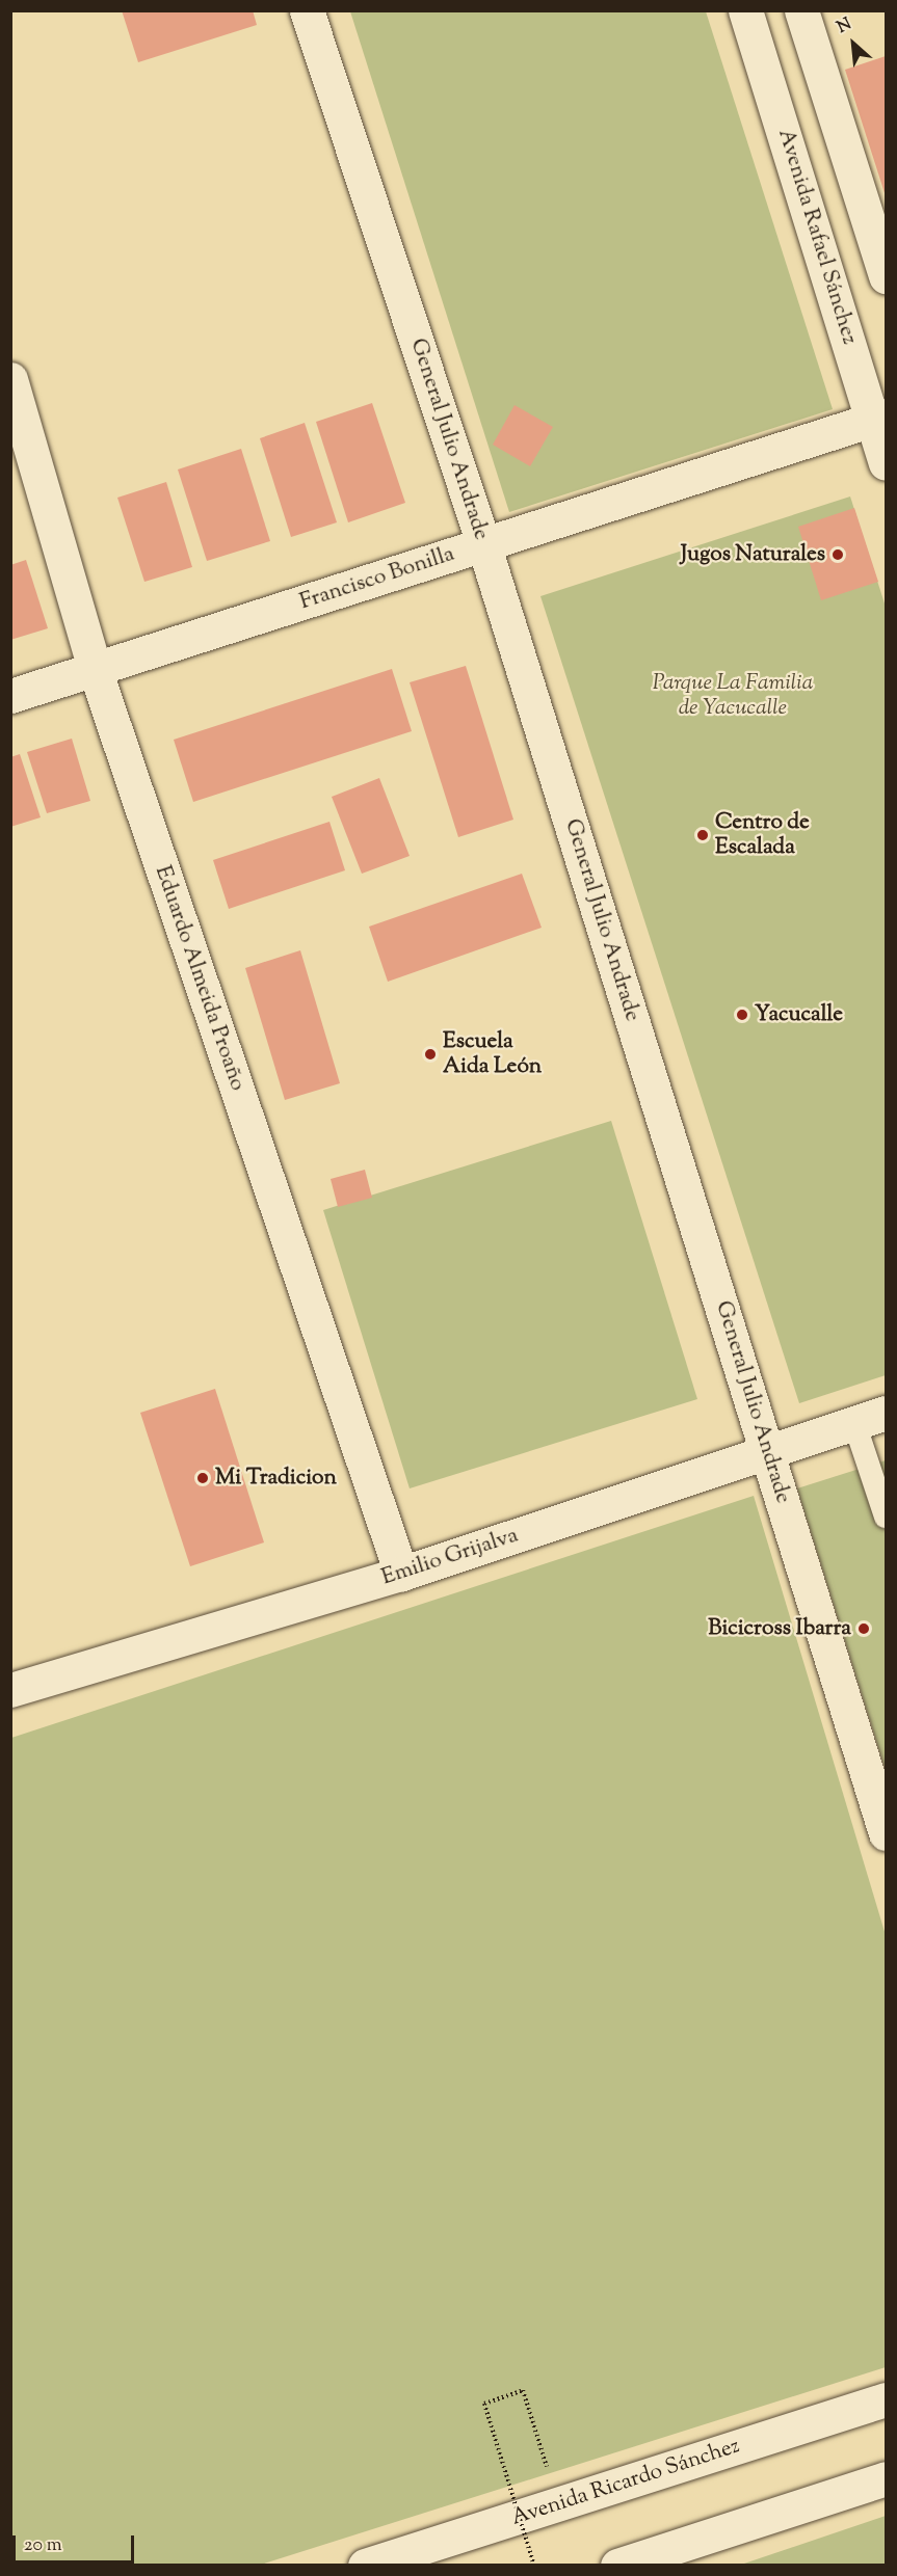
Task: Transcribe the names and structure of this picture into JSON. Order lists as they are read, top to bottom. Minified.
{"streets":{"street":["Avenida Rafael Sánchez","General Julio Andrade","Francisco Bonilla","Eduardo Almeida Proaño","Emilio Grijalva","Avenida Ricardo Sánchez"]},"crossings":[["Avenida Rafael Sánchez","Francisco Bonilla"],["General Julio Andrade","Francisco Bonilla"],["General Julio Andrade","Emilio Grijalva"],["Francisco Bonilla","Eduardo Almeida Proaño"],["Eduardo Almeida Proaño","Emilio Grijalva"]],"parks":["Parque La Familia de Yacucalle"],"places":["Jugos Naturales","Centro de Escalada","Yacucalle","Escuela Aida León","Mi Tradicion","Bicicross Ibarra"],"scale_bar":"20 m","north":"top left"}
